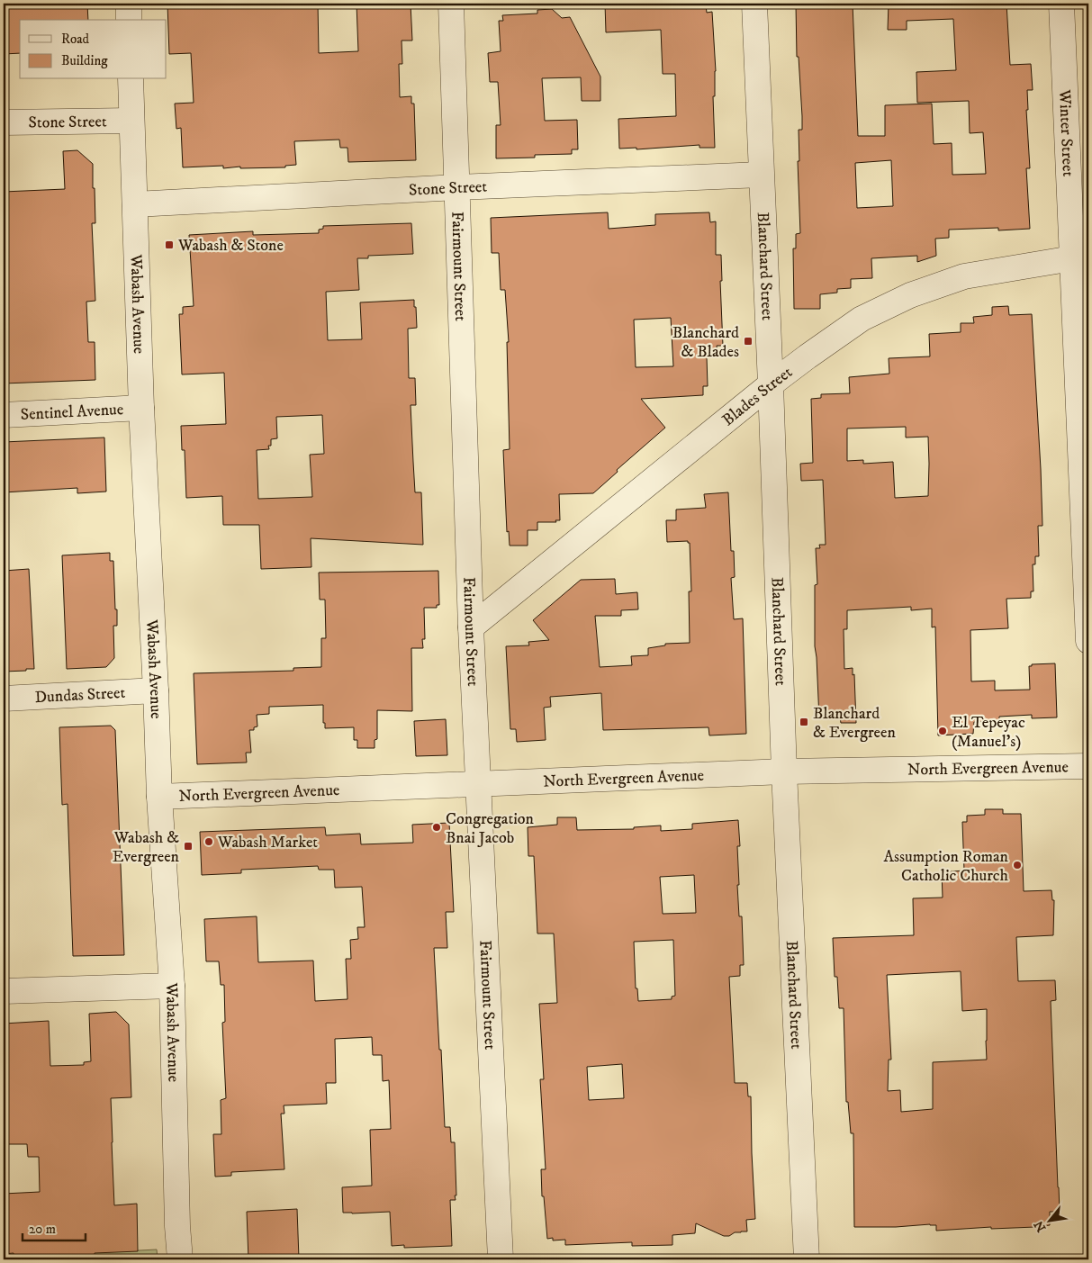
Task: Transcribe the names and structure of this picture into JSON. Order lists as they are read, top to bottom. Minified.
{"streets":{"street":["Stone Street","Winter Street","Fairmount Street","Blanchard Street","Wabash Avenue","Blades Street","Sentinel Avenue","Dundas Street","North Evergreen Avenue"]},"crossings":[["Stone Street","Fairmount Street"],["Stone Street","Blanchard Street"],["Stone Street","Wabash Avenue"],["Winter Street","Blades Street"],["Fairmount Street","Blades Street"],["Fairmount Street","North Evergreen Avenue"],["Blanchard Street","Blades Street"],["Blanchard Street","North Evergreen Avenue"],["Wabash Avenue","Sentinel Avenue"],["Wabash Avenue","Dundas Street"],["Wabash Avenue","North Evergreen Avenue"]],"places":{"transit":["Wabash & Stone","Blanchard & Blades","Blanchard & Evergreen","Wabash & Evergreen"],"other":["El Tepeyac (Manuel's)","Congregation Bnai Jacob","Wabash Market","Assumption Roman Catholic Church"]},"legend":["Road","Building"],"scale_bar":"20 m","north":"bottom left"}
